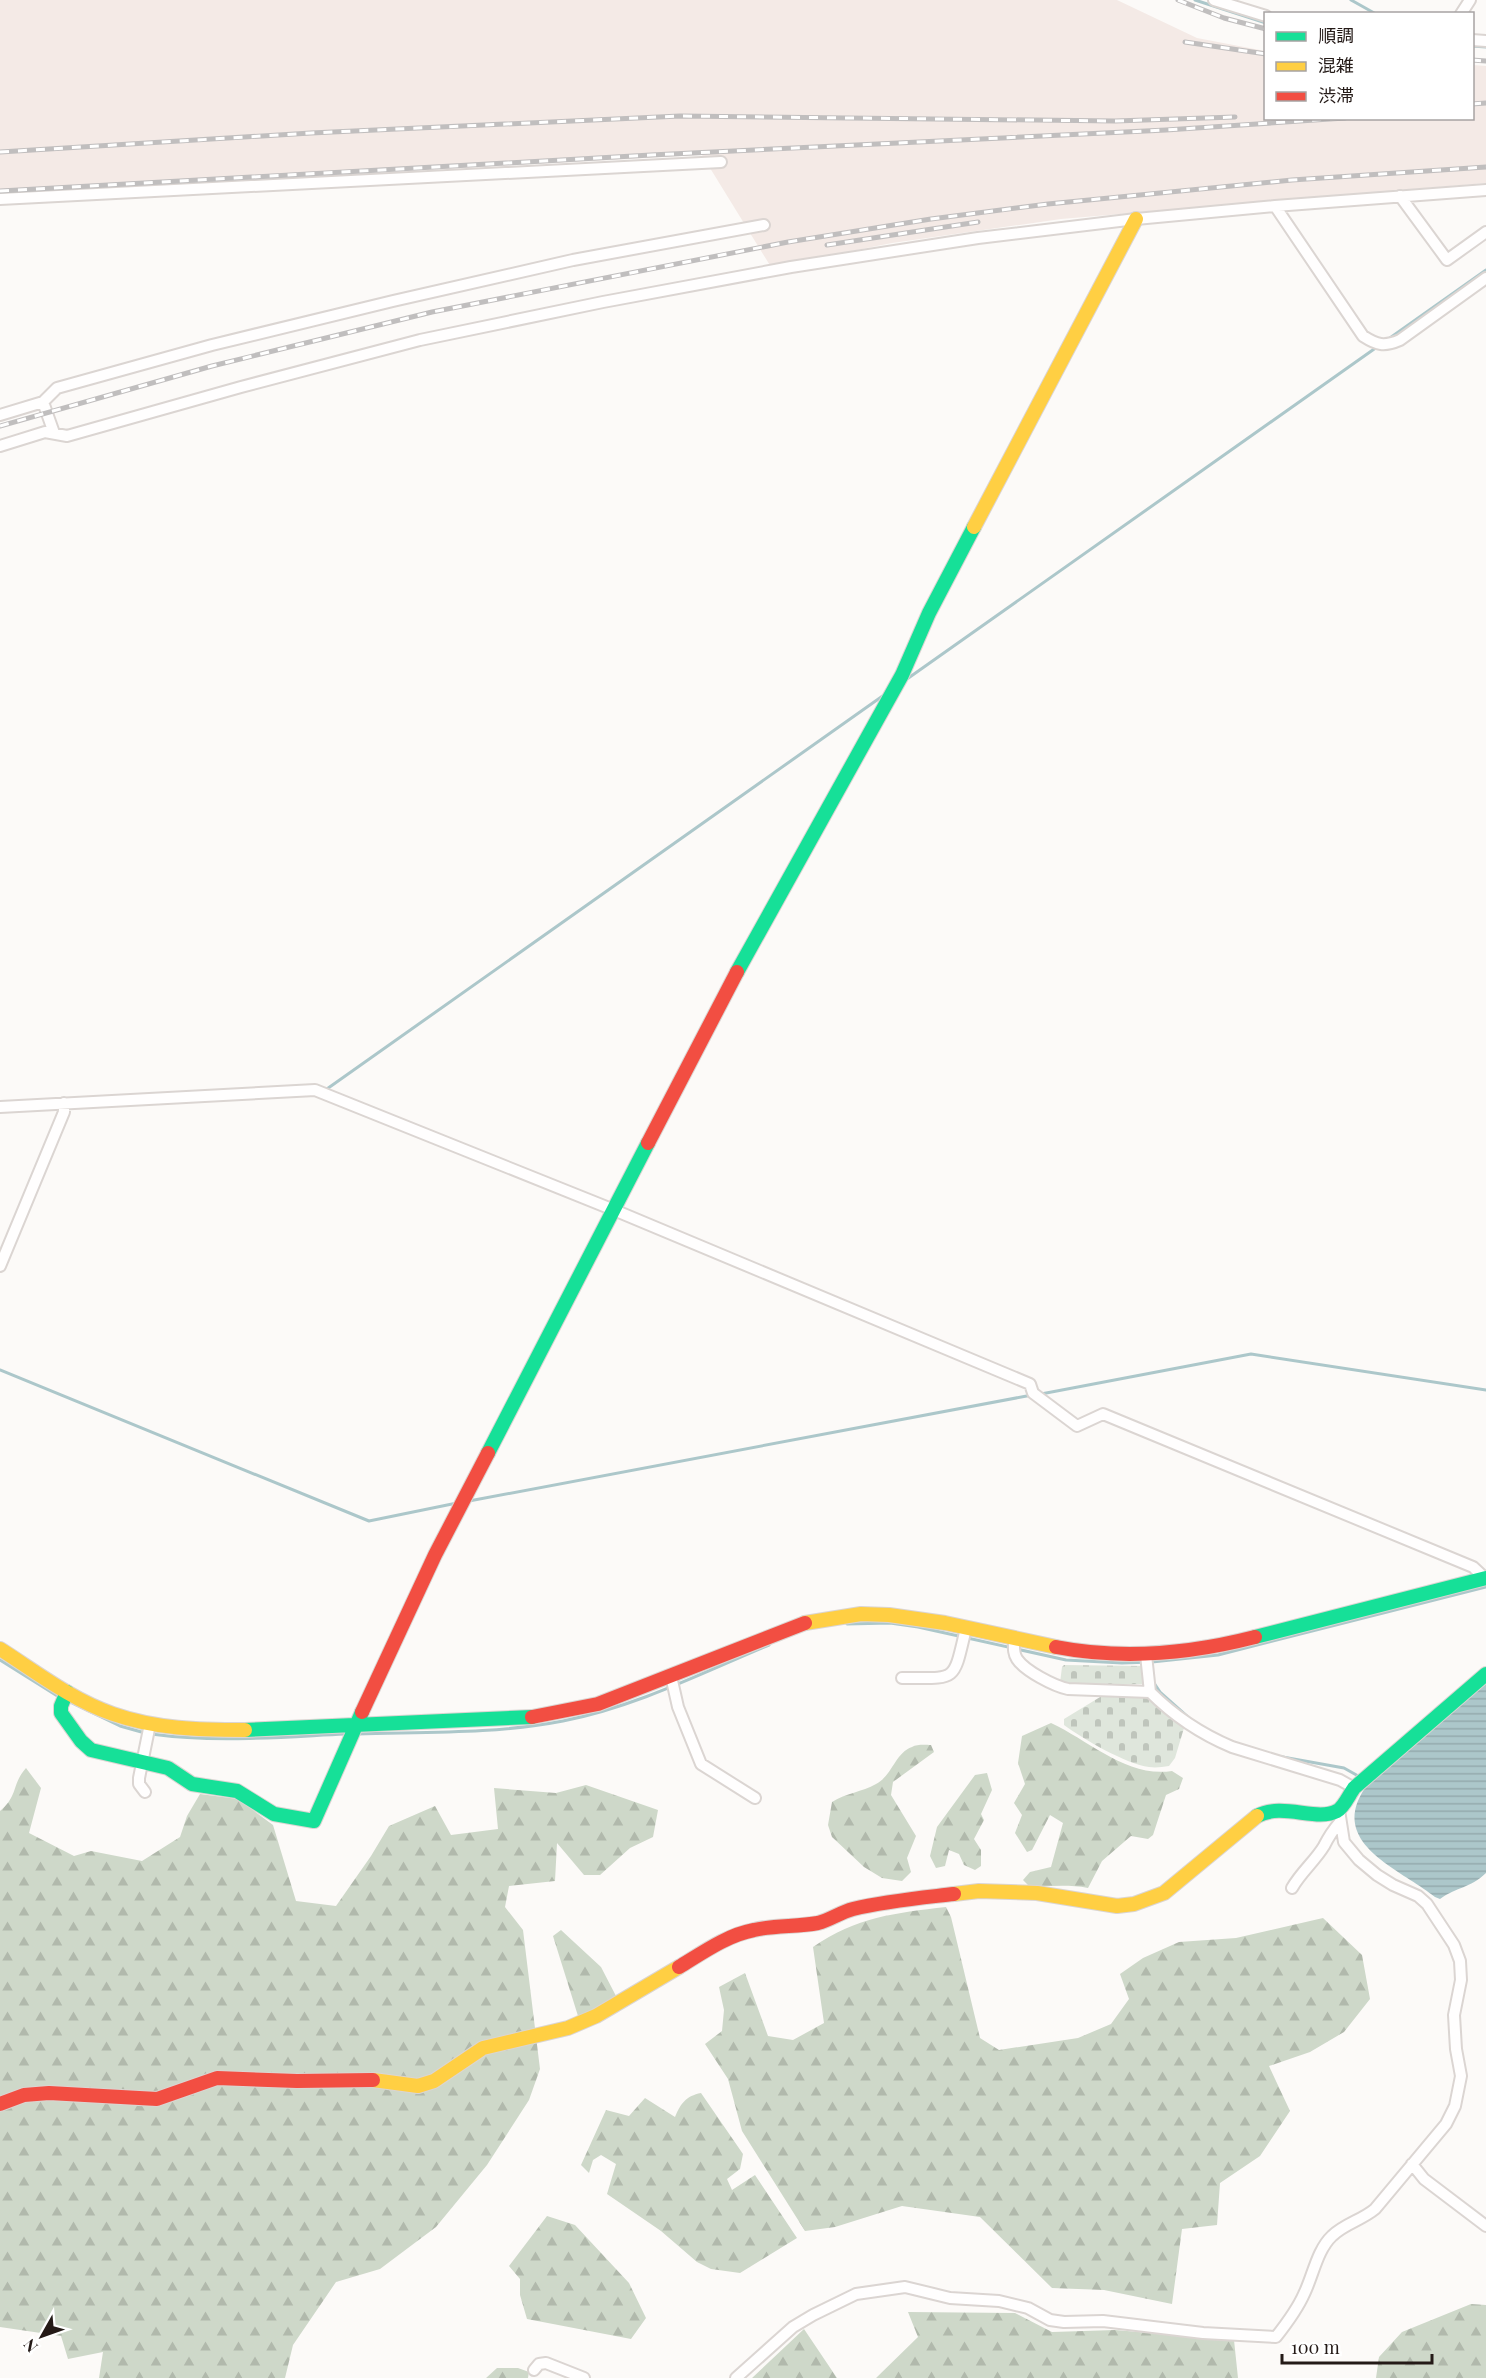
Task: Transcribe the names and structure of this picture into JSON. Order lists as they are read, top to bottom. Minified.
{"legend":["順調","混雑","渋滞"],"scale_bar":"100 m","north":"bottom left"}
